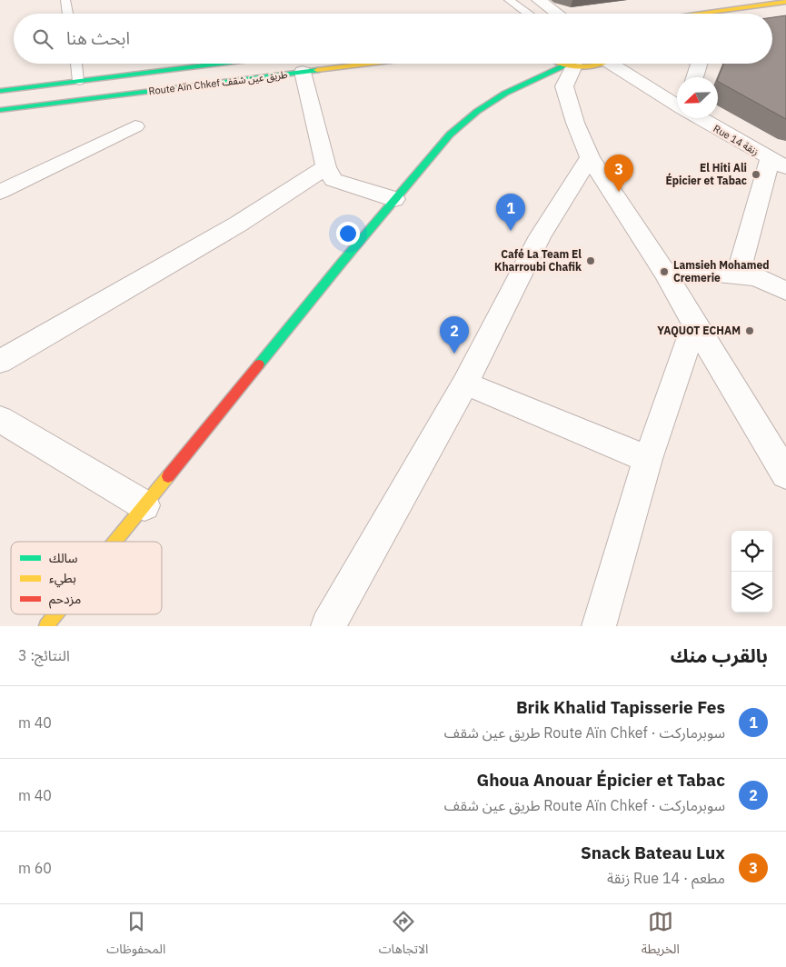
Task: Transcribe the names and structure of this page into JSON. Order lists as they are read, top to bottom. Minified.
{"streets":{"main road":["Route Aïn Chkef طريق عين شقف"],"street":["Rue 14 زنقة"]},"places":["El Hiti Ali Épicier et Tabac","Café La Team El Kharroubi Chafik","Lamsieh Mohamed Cremerie","YAQUOT ECHAM"],"legend":["سالك","بطيء","مزدحم"],"north":"bottom left","page":{"search":"ابحث هنا","pins":["3","1","2"],"heading":["بالقرب منك","النتائج: 3"],"list":[{"mark":"1","name":"Brik Khalid Tapisserie Fes","note":"سوبرماركت · Route Aïn Chkef طريق عين شقف","value":"40 m"},{"mark":"2","name":"Ghoua Anouar Épicier et Tabac","note":"سوبرماركت · Route Aïn Chkef طريق عين شقف","value":"40 m"},{"mark":"3","name":"Snack Bateau Lux","note":"مطعم · Rue 14 زنقة","value":"60 m"}],"nav":["الخريطة","الاتجاهات","المحفوظات"]}}
